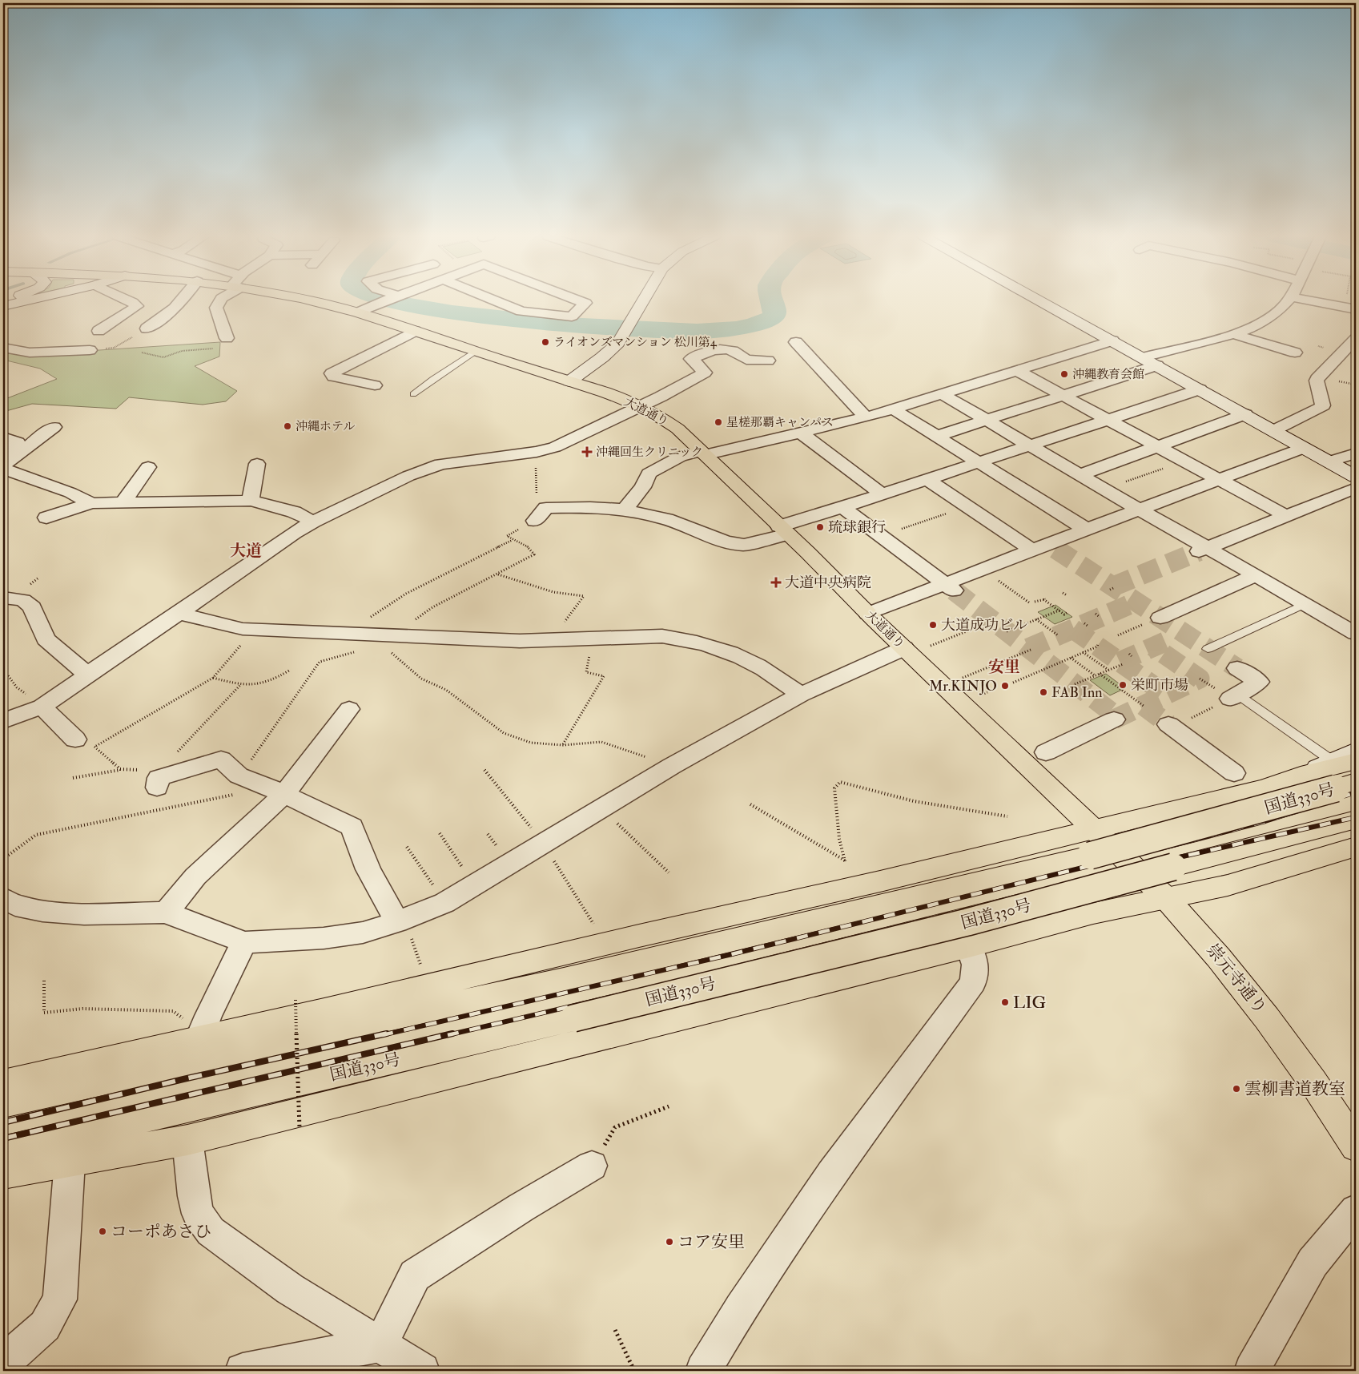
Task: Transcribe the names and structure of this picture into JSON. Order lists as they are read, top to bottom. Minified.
{"streets":{"main road":["大道通り","国道330号","崇元寺通り"]},"crossings":[["大道通り","崇元寺通り"]],"districts":["大道","安里"],"places":{"other":["ライオンズマンション 松川第4","沖縄教育会館","星槎那覇キャンパス","沖縄ホテル","琉球銀行","大道成功ビル","栄町市場","Mr.KINJO","FAB Inn","LIG","雲柳書道教室","コーポあさひ","コア安里"],"health":["沖縄回生クリニック","大道中央病院"]}}
